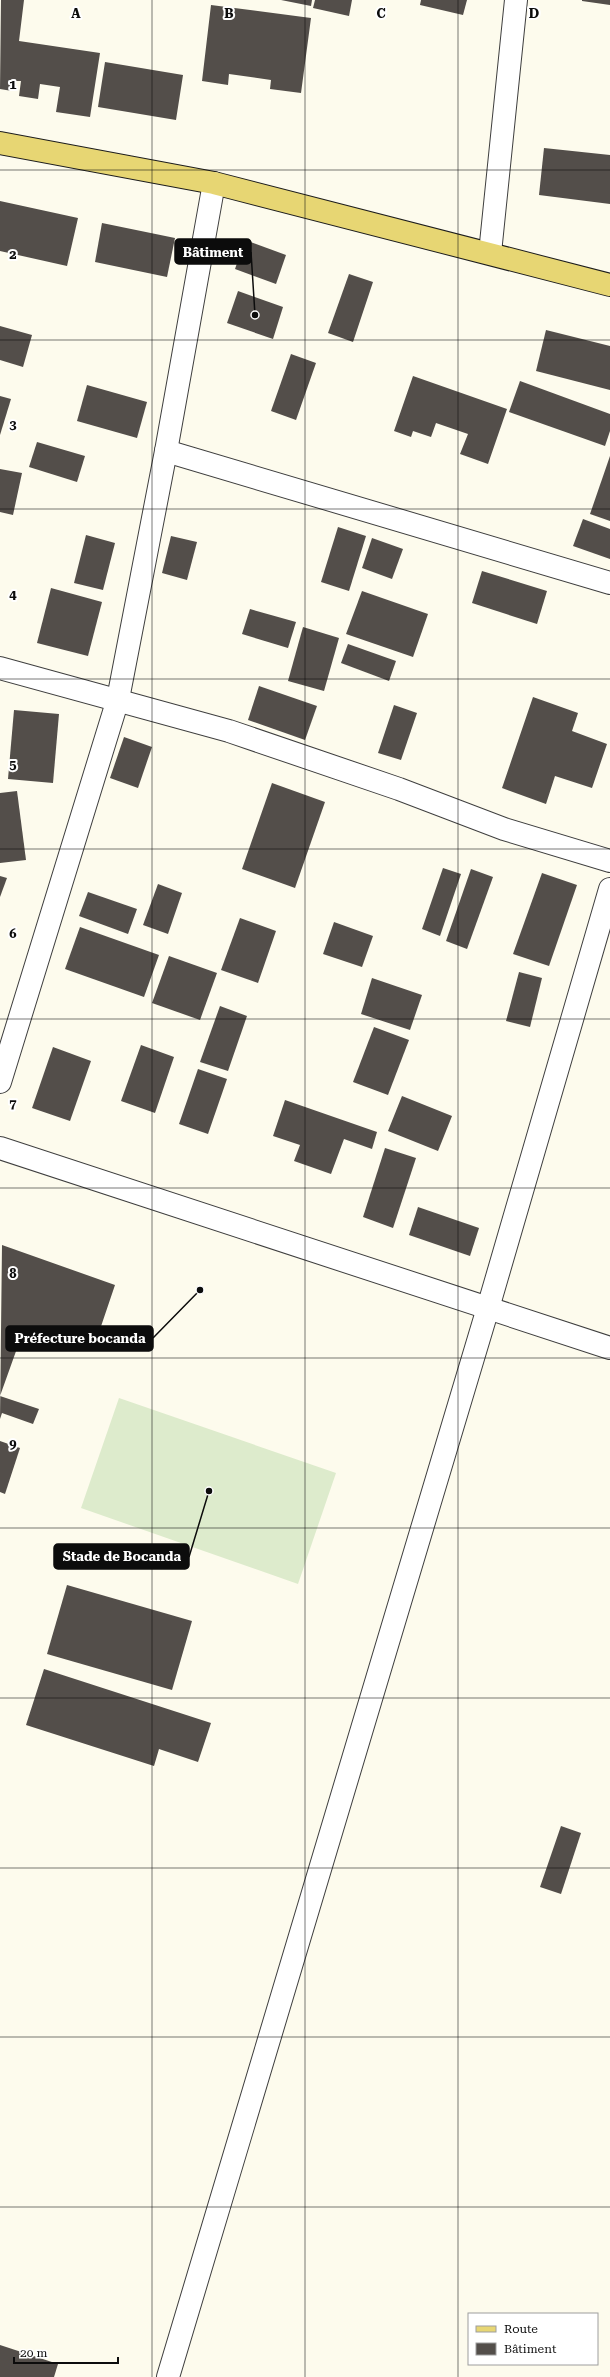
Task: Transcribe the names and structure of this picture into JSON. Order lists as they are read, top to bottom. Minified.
{"places":["Bâtiment","Préfecture bocanda","Stade de Bocanda"],"legend":["Route","Bâtiment"],"scale_bar":"20 m","grid":{"columns":["A","B","C","D"],"rows":["1","2","3","4","5","6","7","8","9"]}}
